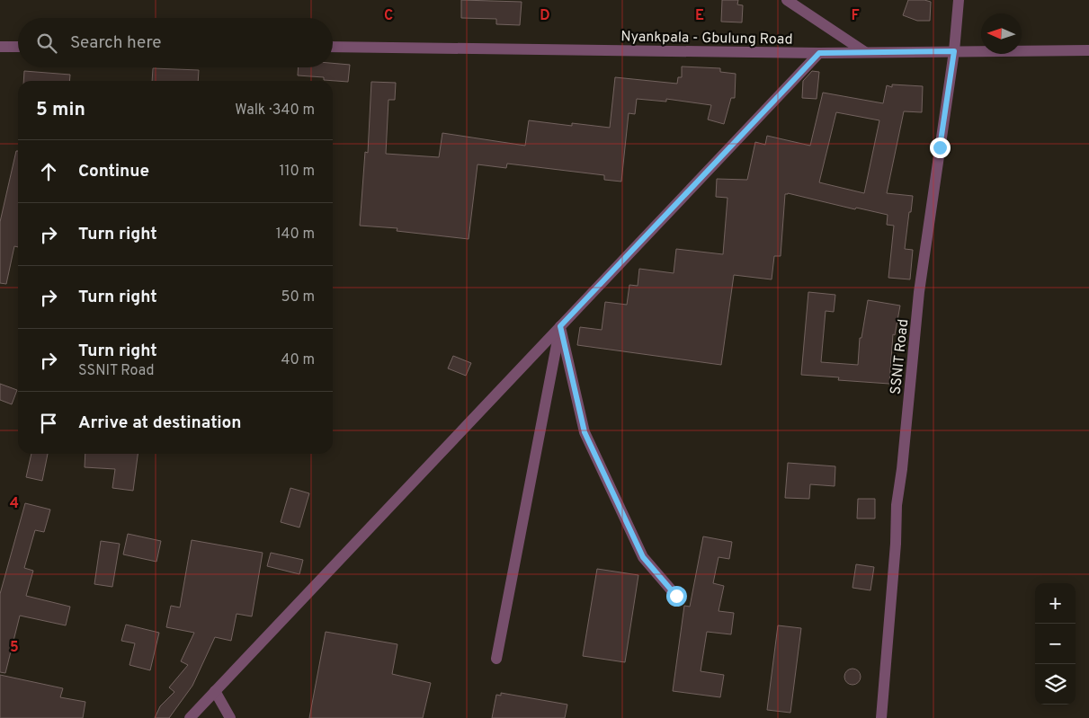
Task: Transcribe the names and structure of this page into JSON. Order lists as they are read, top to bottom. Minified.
{"streets":{"street":["Nyankpala - Gbulung Road","SSNIT Road"]},"crossings":[["Nyankpala - Gbulung Road","SSNIT Road"]],"north":"left","page":{"search":"Search here","heading":["5 min","Walk · 340 m"],"list":[["Continue","110 m"],["Turn right","140 m"],["Turn right","50 m"],["Turn right","SSNIT Road","40 m"],"Arrive at destination"],"map_buttons":["+","−"]},"grid":{"columns":["C","D","E","F"],"rows":["4","5"]}}
